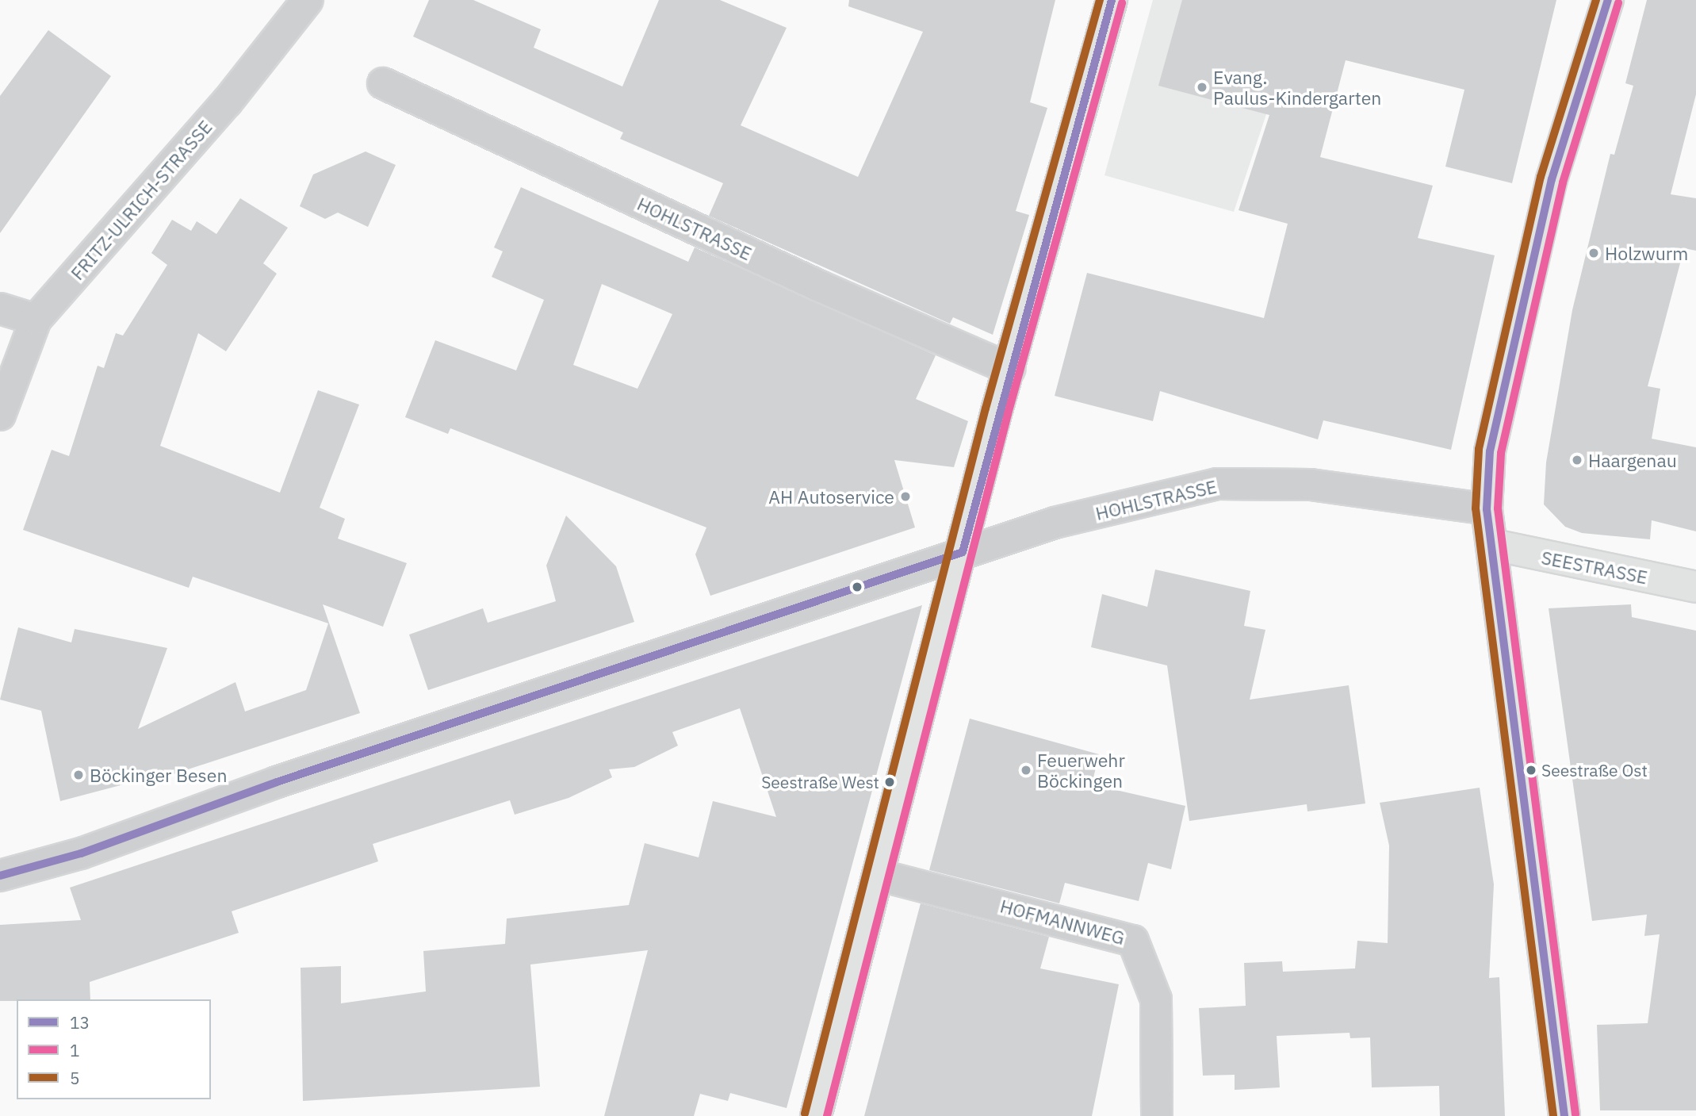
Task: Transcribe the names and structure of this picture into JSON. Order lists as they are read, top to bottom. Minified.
{"streets":{"street":["FRITZ-ULRICH-STRASSE","HOHLSTRASSE","SEESTRASSE","HOFMANNWEG"]},"places":["Evang. Paulus-Kindergarten","Holzwurm","Haargenau","AH Autoservice","Feuerwehr Böckingen","Seestraße Ost","Böckinger Besen","Seestraße West"],"lines":["transit line 13","transit line 5","transit line 1"],"legend":["13","1","5"]}
